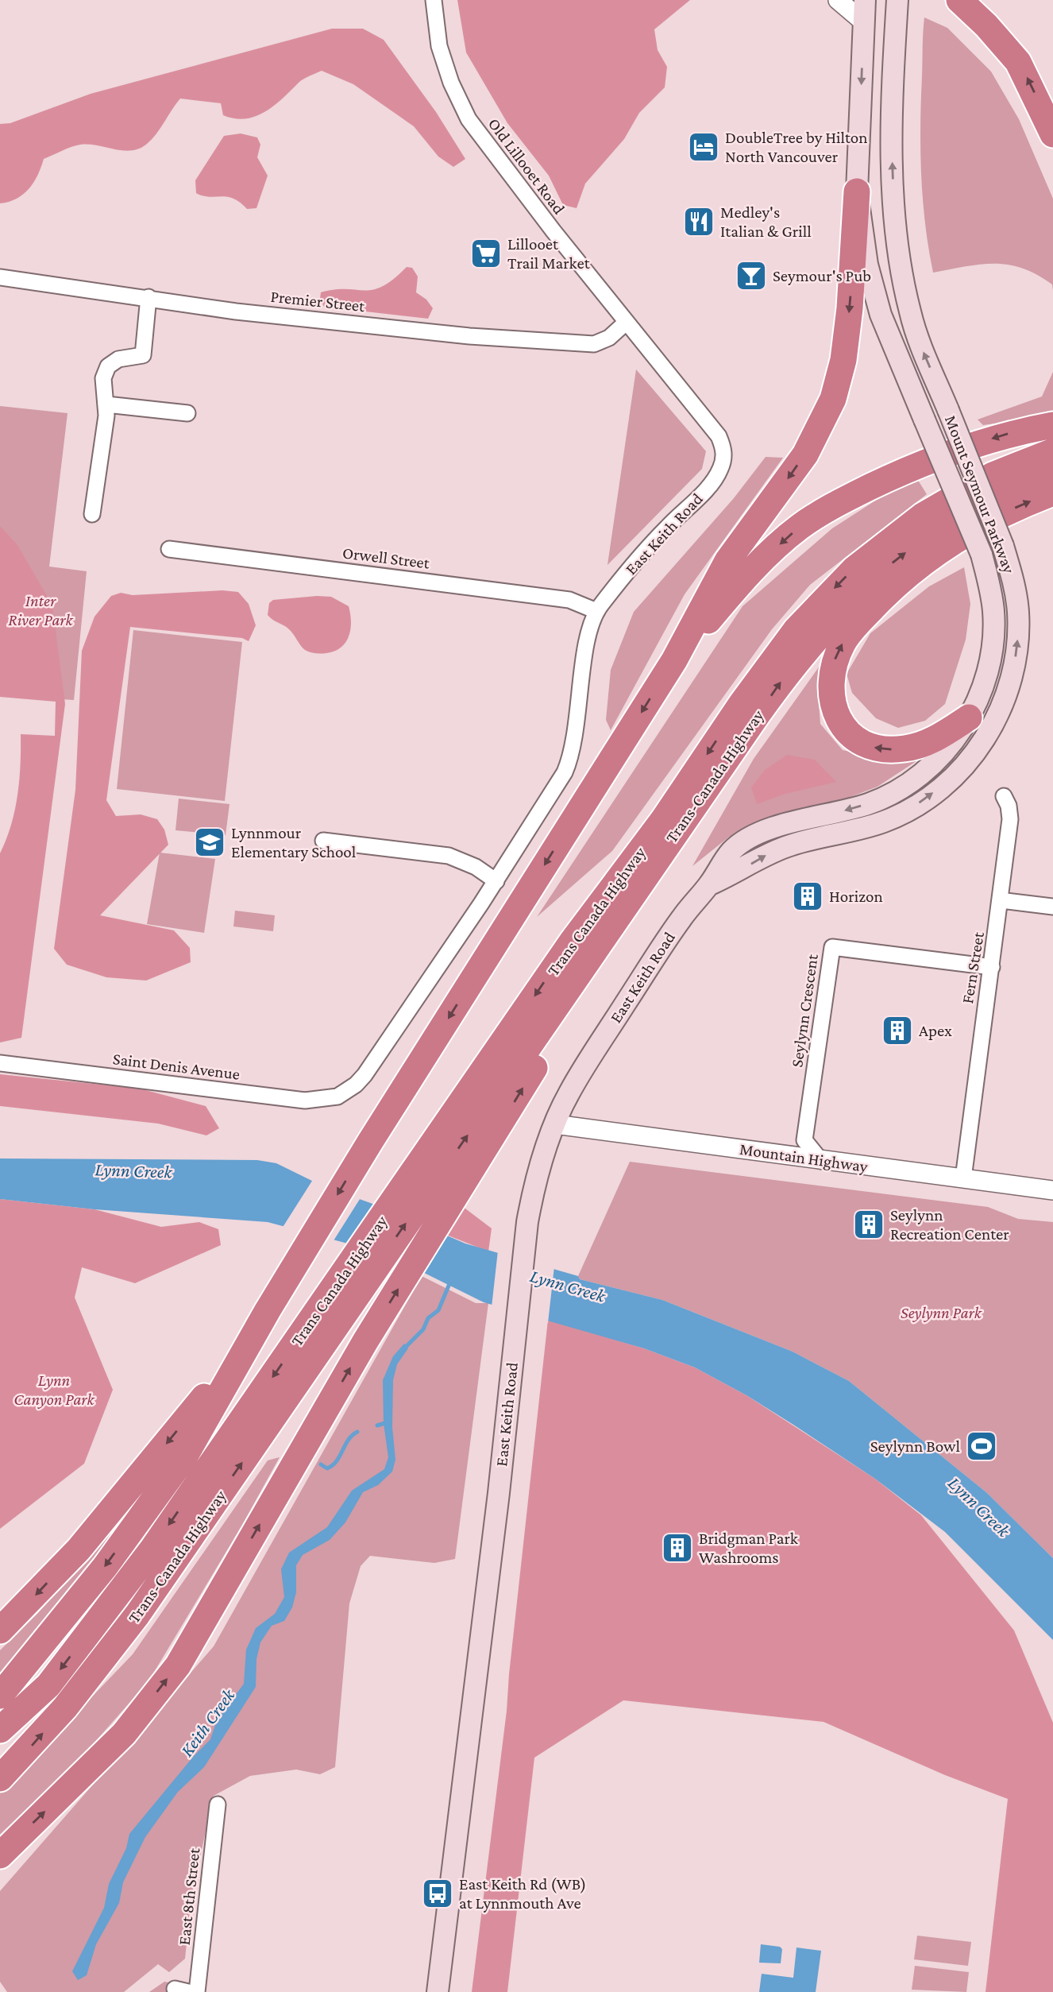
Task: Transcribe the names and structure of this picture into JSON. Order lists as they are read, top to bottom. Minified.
{"streets":{"highway":["Trans-Canada Highway","Trans Canada Highway"],"main road":["Mount Seymour Parkway","East Keith Road"],"street":["Old Lillooet Road","Premier Street","Orwell Street","Fern Street","Seylynn Crescent","Saint Denis Avenue","Mountain Highway","East 8th Street"]},"crossings":[["Old Lillooet Road","Premier Street"],["Old Lillooet Road","East Keith Road"],["Mount Seymour Parkway","East Keith Road"],["East Keith Road","Orwell Street"],["East Keith Road","Saint Denis Avenue"],["East Keith Road","Mountain Highway"],["Trans-Canada Highway","Trans Canada Highway"],["Fern Street","Seylynn Crescent"],["Fern Street","Mountain Highway"]],"water":["Lynn Creek","Keith Creek"],"parks":["Inter River Park","Seylynn Park","Lynn Canyon Park"],"places":{"hotel":["DoubleTree by Hilton North Vancouver"],"restaurant":["Medley's Italian & Grill"],"supermarket":["Lillooet Trail Market"],"bar":["Seymour's Pub"],"school or university":["Lynnmour Elementary School"],"building":["Horizon","Apex","Seylynn Recreation Center","Bridgman Park Washrooms"],"sports":["Seylynn Bowl"],"bus stop":["East Keith Rd (WB) at Lynnmouth Ave"]}}
